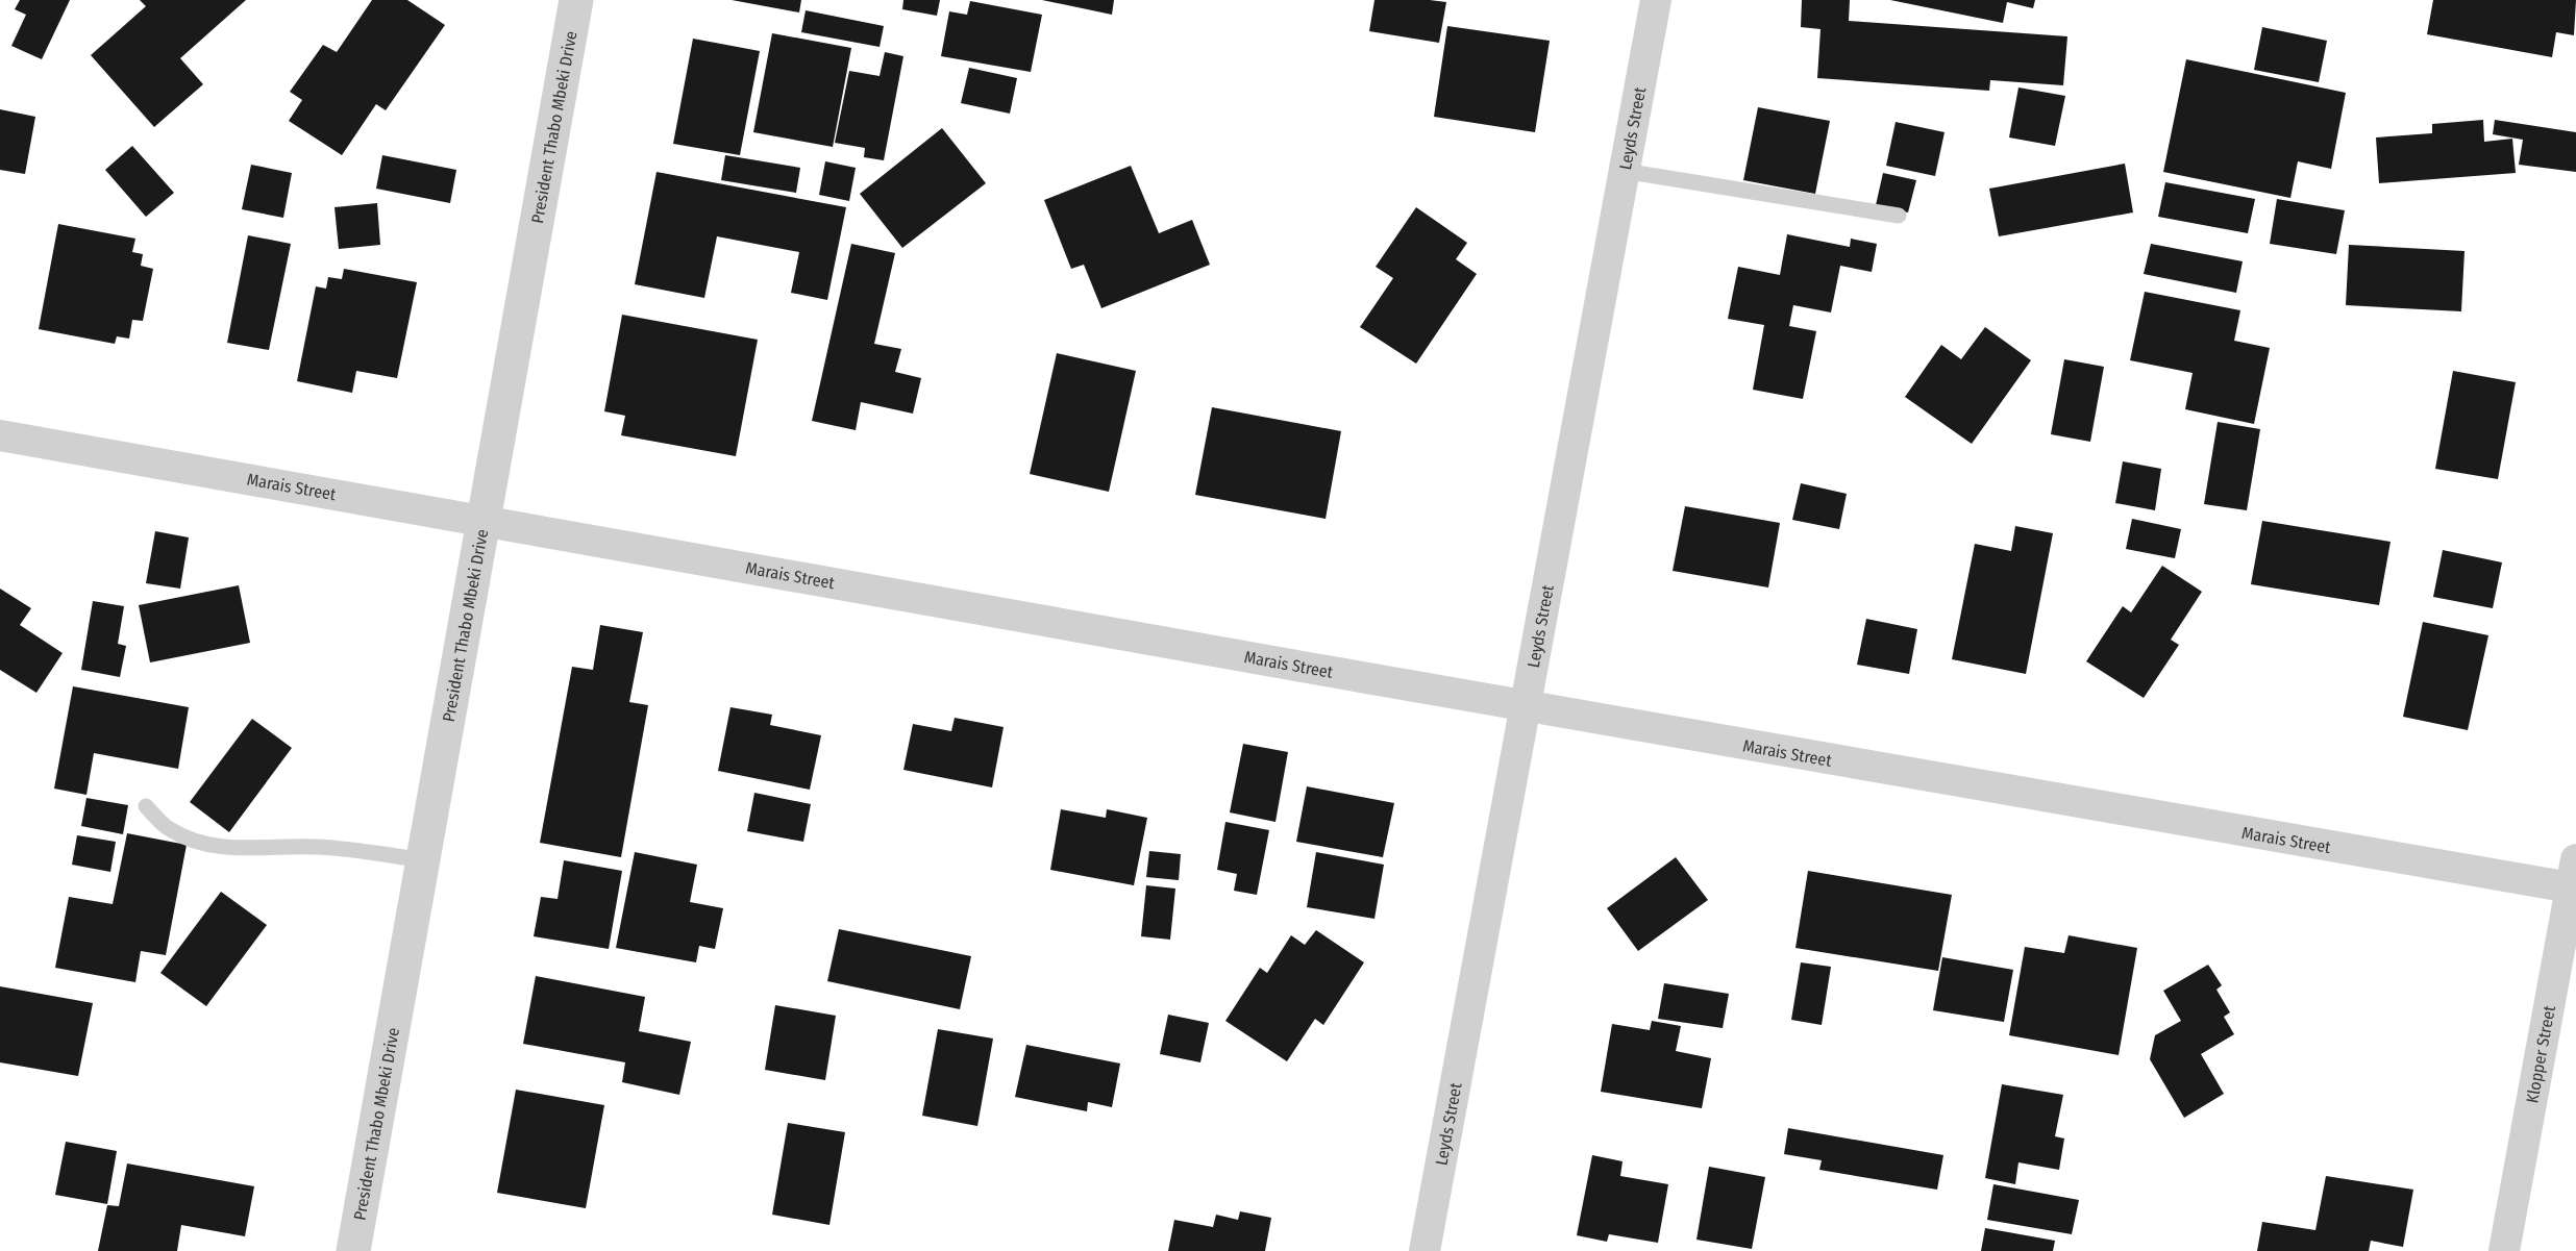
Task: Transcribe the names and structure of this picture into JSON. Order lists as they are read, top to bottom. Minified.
{"streets":{"street":["President Thabo Mbeki Drive","Leyds Street","Marais Street","Klopper Street"]},"crossings":[["President Thabo Mbeki Drive","Marais Street"],["Leyds Street","Marais Street"],["Marais Street","Klopper Street"]]}
